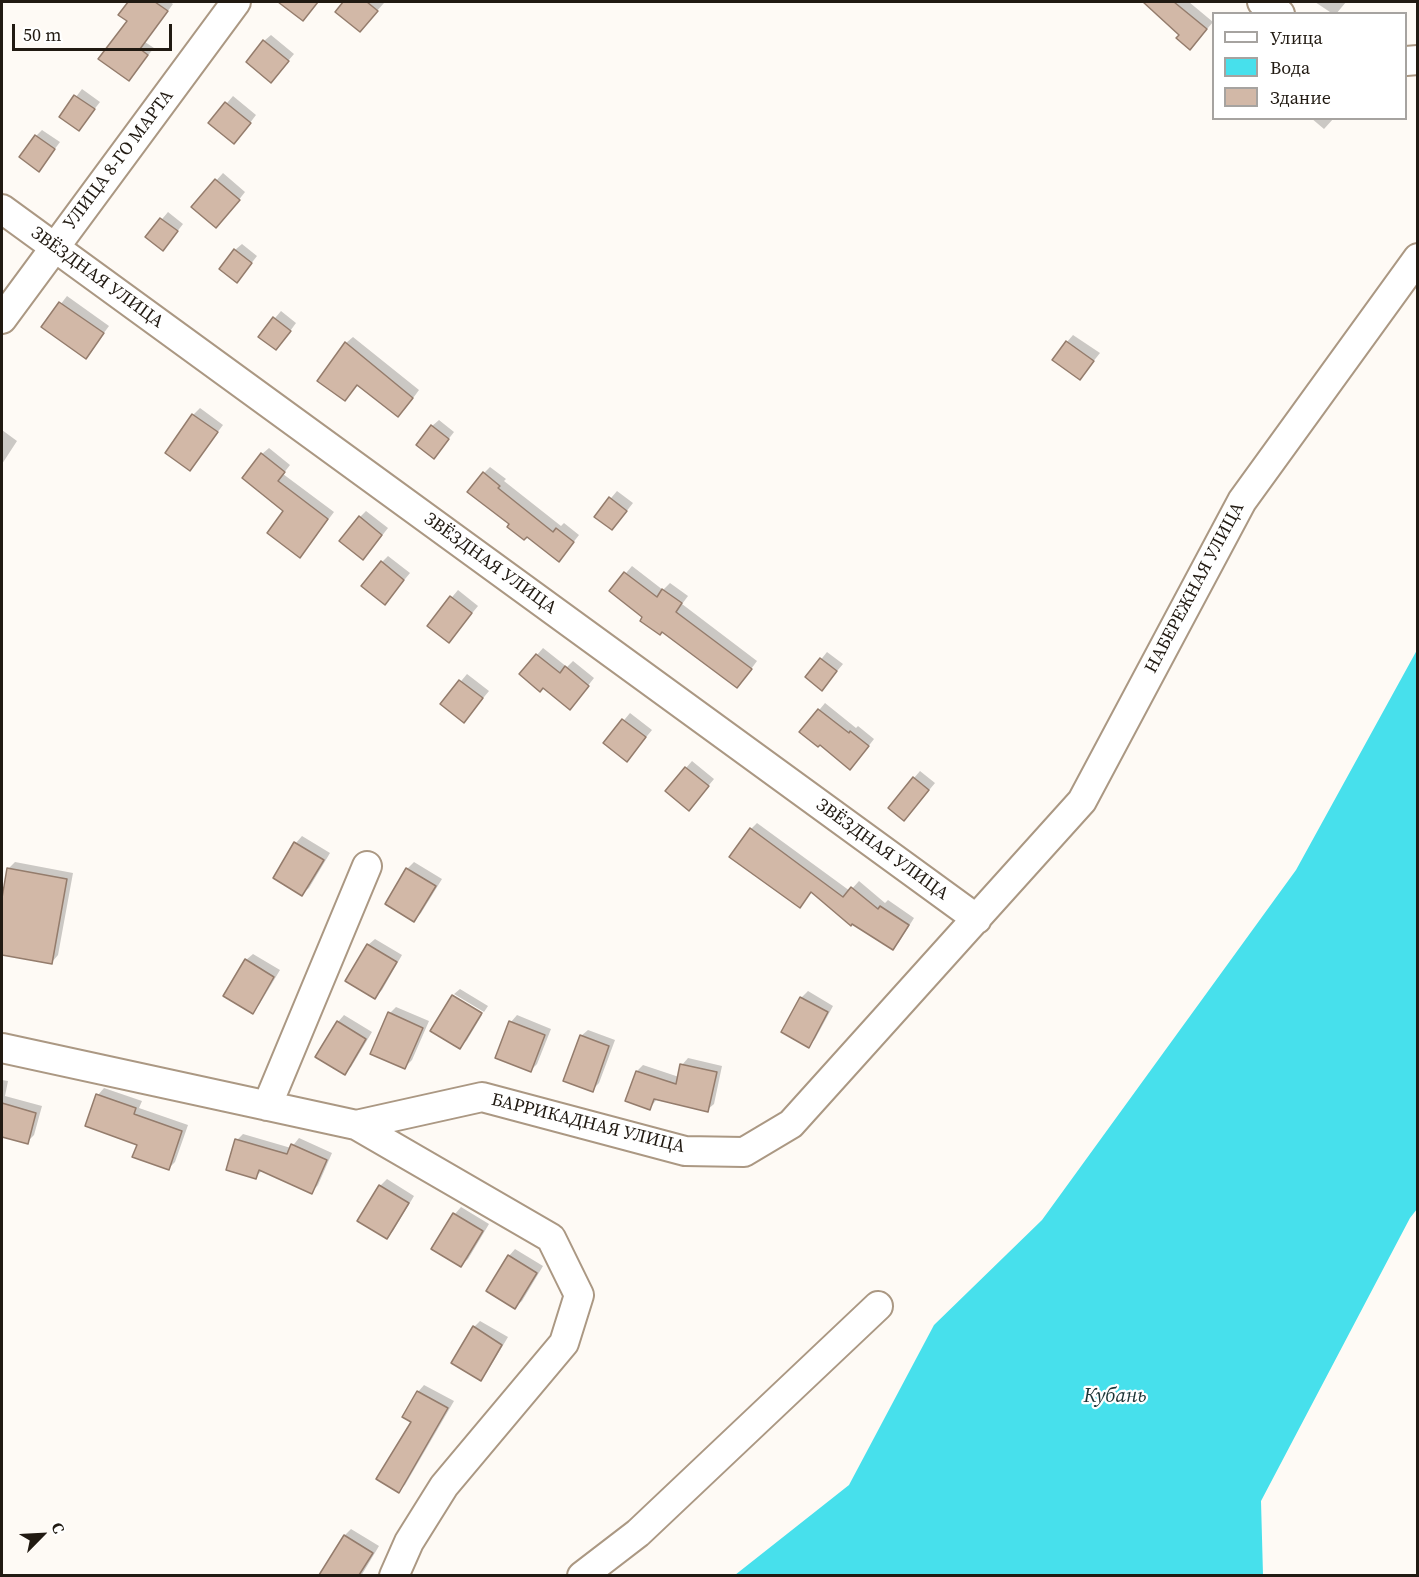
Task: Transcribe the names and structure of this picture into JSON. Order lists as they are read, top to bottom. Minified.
{"streets":{"street":["УЛИЦА 8-ГО МАРТА","ЗВЁЗДНАЯ УЛИЦА","НАБЕРЕЖНАЯ УЛИЦА","БАРРИКАДНАЯ УЛИЦА"]},"crossings":[["УЛИЦА 8-ГО МАРТА","ЗВЁЗДНАЯ УЛИЦА"],["ЗВЁЗДНАЯ УЛИЦА","НАБЕРЕЖНАЯ УЛИЦА"],["ЗВЁЗДНАЯ УЛИЦА","БАРРИКАДНАЯ УЛИЦА"],["НАБЕРЕЖНАЯ УЛИЦА","БАРРИКАДНАЯ УЛИЦА"]],"water":["Кубань"],"legend":["Улица","Вода","Здание"],"scale_bar":"50 m","north":"top right"}
